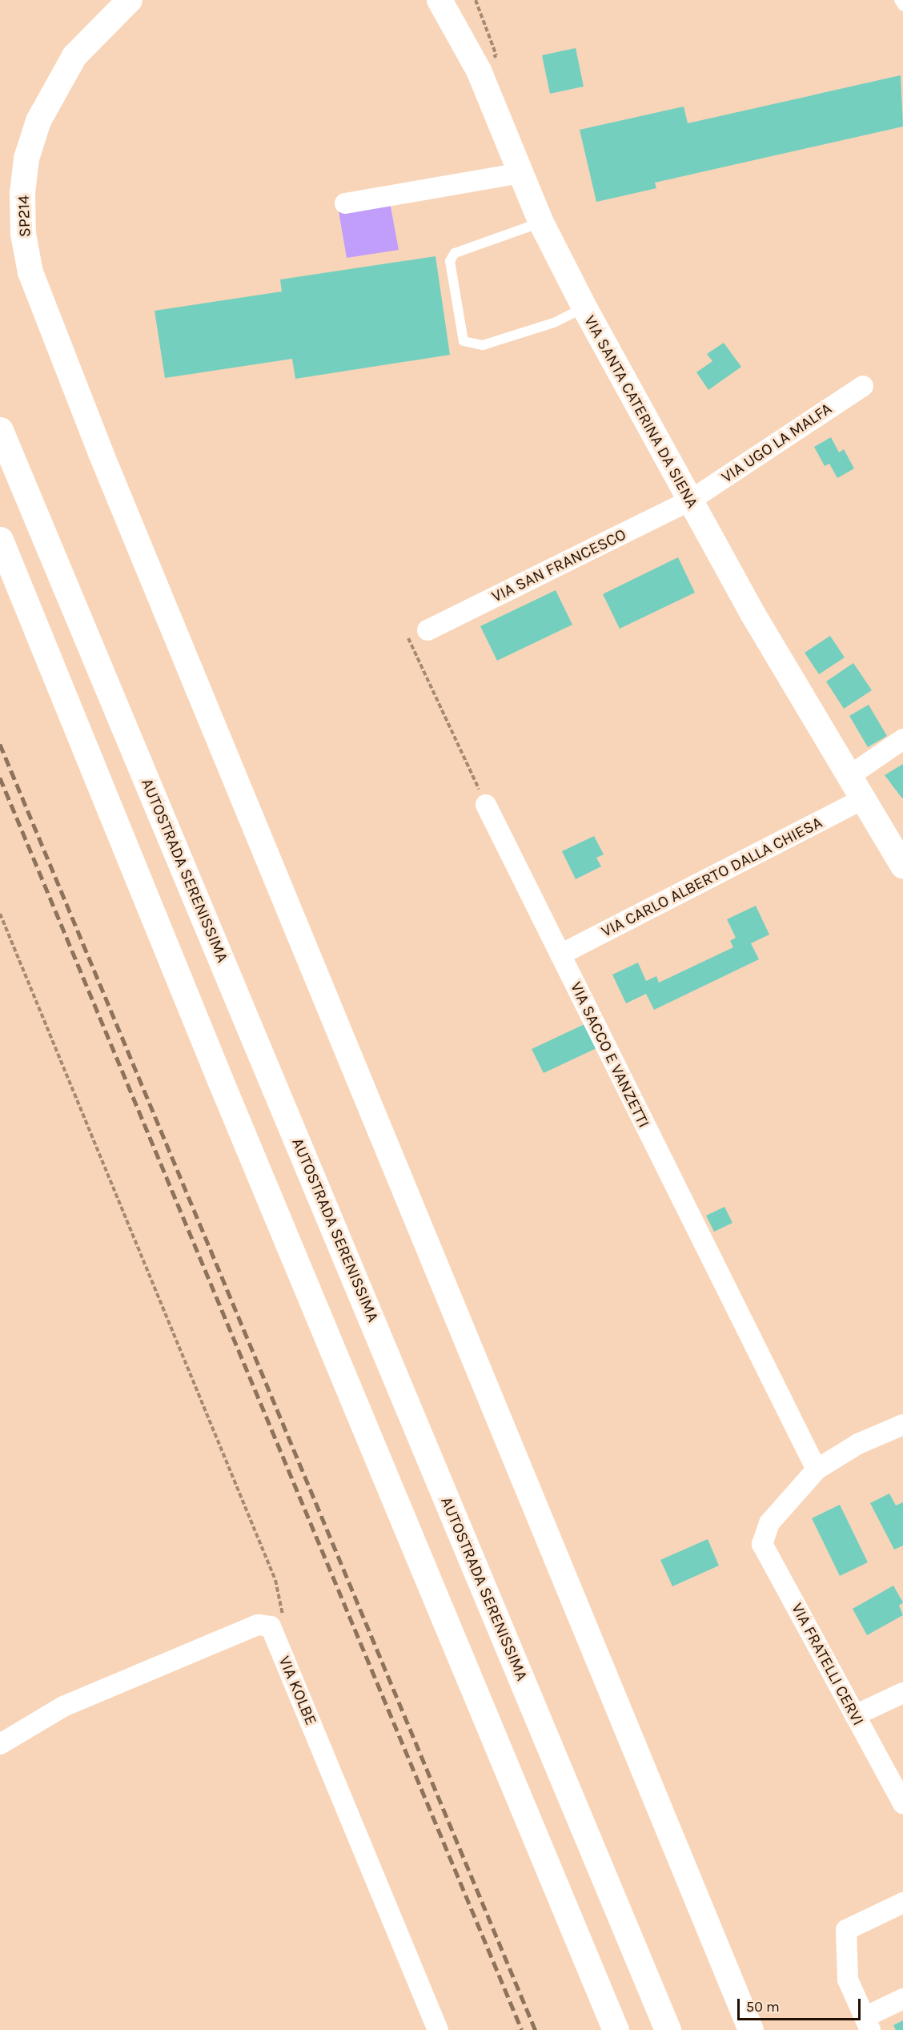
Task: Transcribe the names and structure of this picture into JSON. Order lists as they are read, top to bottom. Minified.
{"streets":{"highway":["AUTOSTRADA SERENISSIMA"],"street":["SP214","VIA SANTA CATERINA DA SIENA","VIA UGO LA MALFA","VIA SAN FRANCESCO","VIA CARLO ALBERTO DALLA CHIESA","VIA SACCO E VANZETTI","VIA FRATELLI CERVI","VIA KOLBE"]},"crossings":[["VIA SANTA CATERINA DA SIENA","VIA UGO LA MALFA"],["VIA SANTA CATERINA DA SIENA","VIA SAN FRANCESCO"],["VIA SANTA CATERINA DA SIENA","VIA CARLO ALBERTO DALLA CHIESA"],["VIA UGO LA MALFA","VIA SAN FRANCESCO"],["VIA CARLO ALBERTO DALLA CHIESA","VIA SACCO E VANZETTI"],["VIA SACCO E VANZETTI","VIA FRATELLI CERVI"]],"scale_bar":"50 m"}
